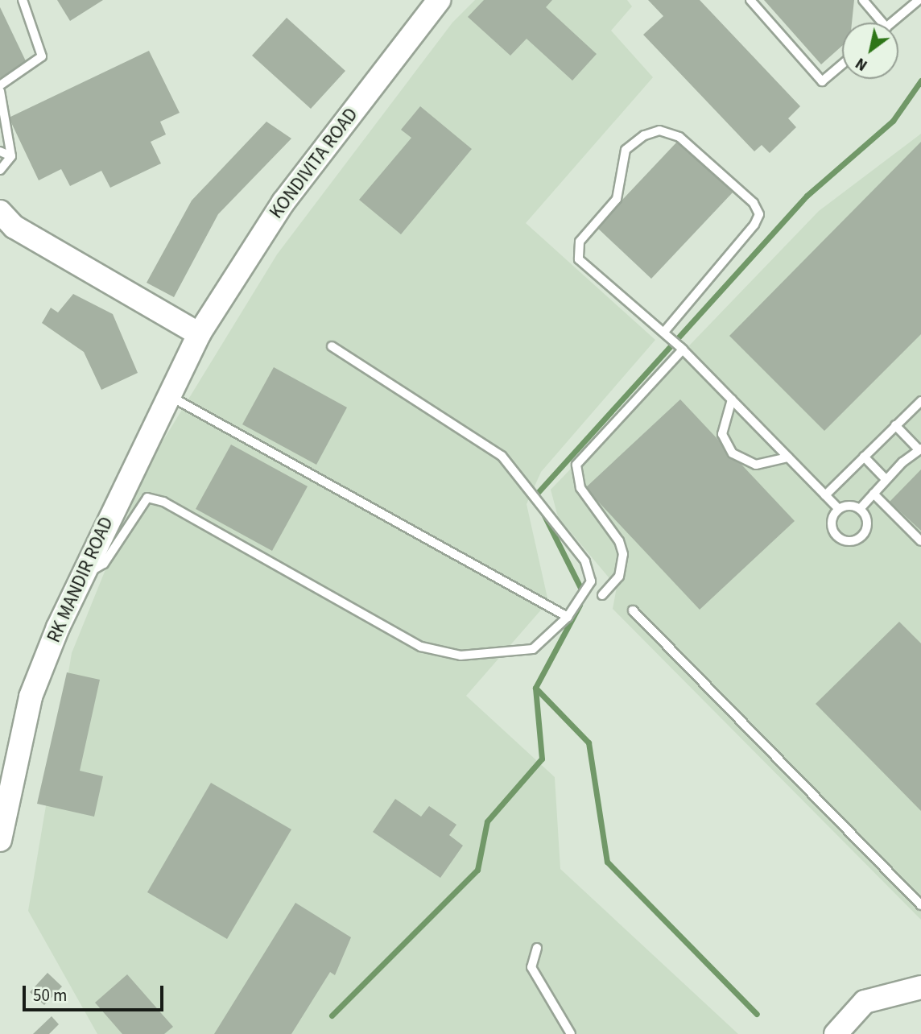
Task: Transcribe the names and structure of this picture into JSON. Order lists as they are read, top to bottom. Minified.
{"streets":{"street":["KONDIVITA ROAD","RK MANDIR ROAD"]},"crossings":[["KONDIVITA ROAD","RK MANDIR ROAD"]],"scale_bar":"50 m","north":"bottom left"}
